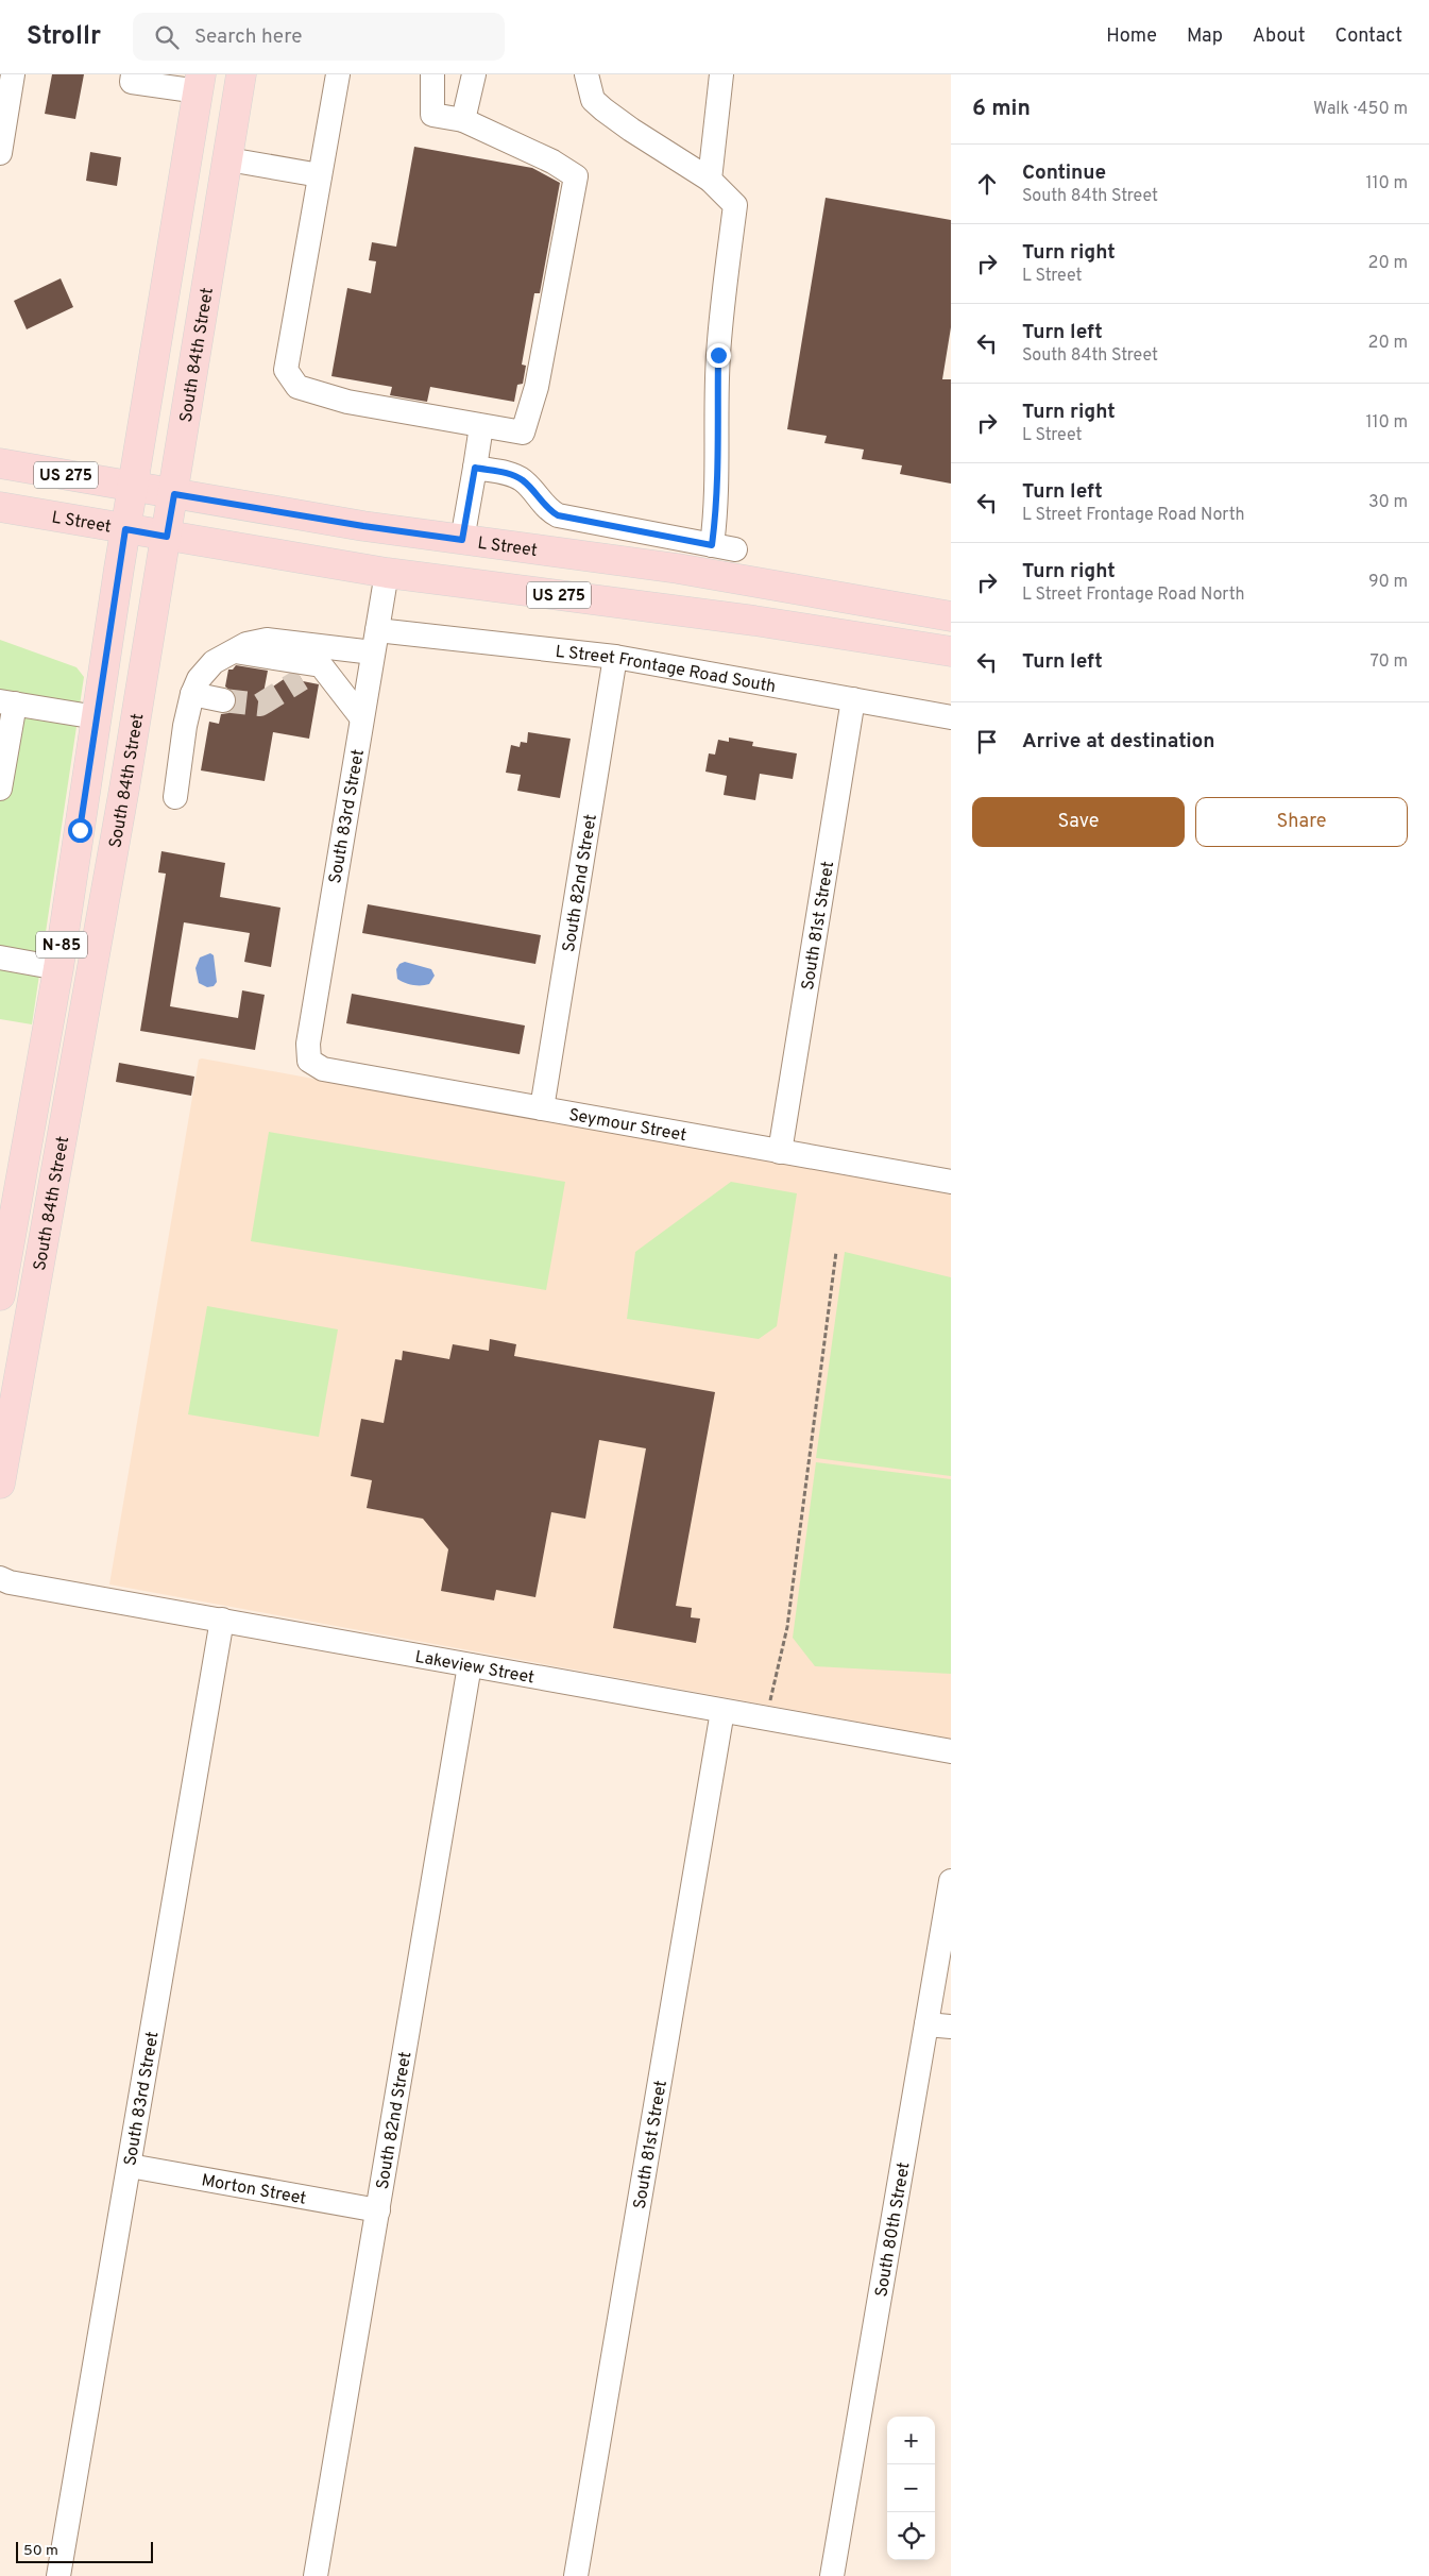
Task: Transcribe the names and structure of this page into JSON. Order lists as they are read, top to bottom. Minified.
{"streets":{"main road":["South 84th Street","US 275","L Street","N-85"],"street":["L Street Frontage Road South","South 83rd Street","South 82nd Street","South 81st Street","Seymour Street","Lakeview Street","Morton Street","South 80th Street"]},"crossings":[["South 84th Street","L Street"],["L Street","South 83rd Street"],["L Street Frontage Road South","South 83rd Street"],["L Street Frontage Road South","South 82nd Street"],["L Street Frontage Road South","South 81st Street"],["South 83rd Street","Seymour Street"],["South 83rd Street","Lakeview Street"],["South 83rd Street","Morton Street"],["South 82nd Street","Seymour Street"],["South 82nd Street","Lakeview Street"],["South 82nd Street","Morton Street"],["South 81st Street","Seymour Street"],["South 81st Street","Lakeview Street"]],"scale_bar":"50 m","page":{"header":"Strollr","search":"Search here","nav":["Home","Map","About","Contact"],"heading":["6 min","Walk · 450 m"],"list":[["Continue","South 84th Street","110 m"],["Turn right","L Street","20 m"],["Turn left","South 84th Street","20 m"],["Turn right","L Street","110 m"],["Turn left","L Street Frontage Road North","30 m"],["Turn right","L Street Frontage Road North","90 m"],["Turn left","70 m"],"Arrive at destination"],"buttons":["Save","Share"],"map_buttons":["+","−"],"scale":"50 m"}}
